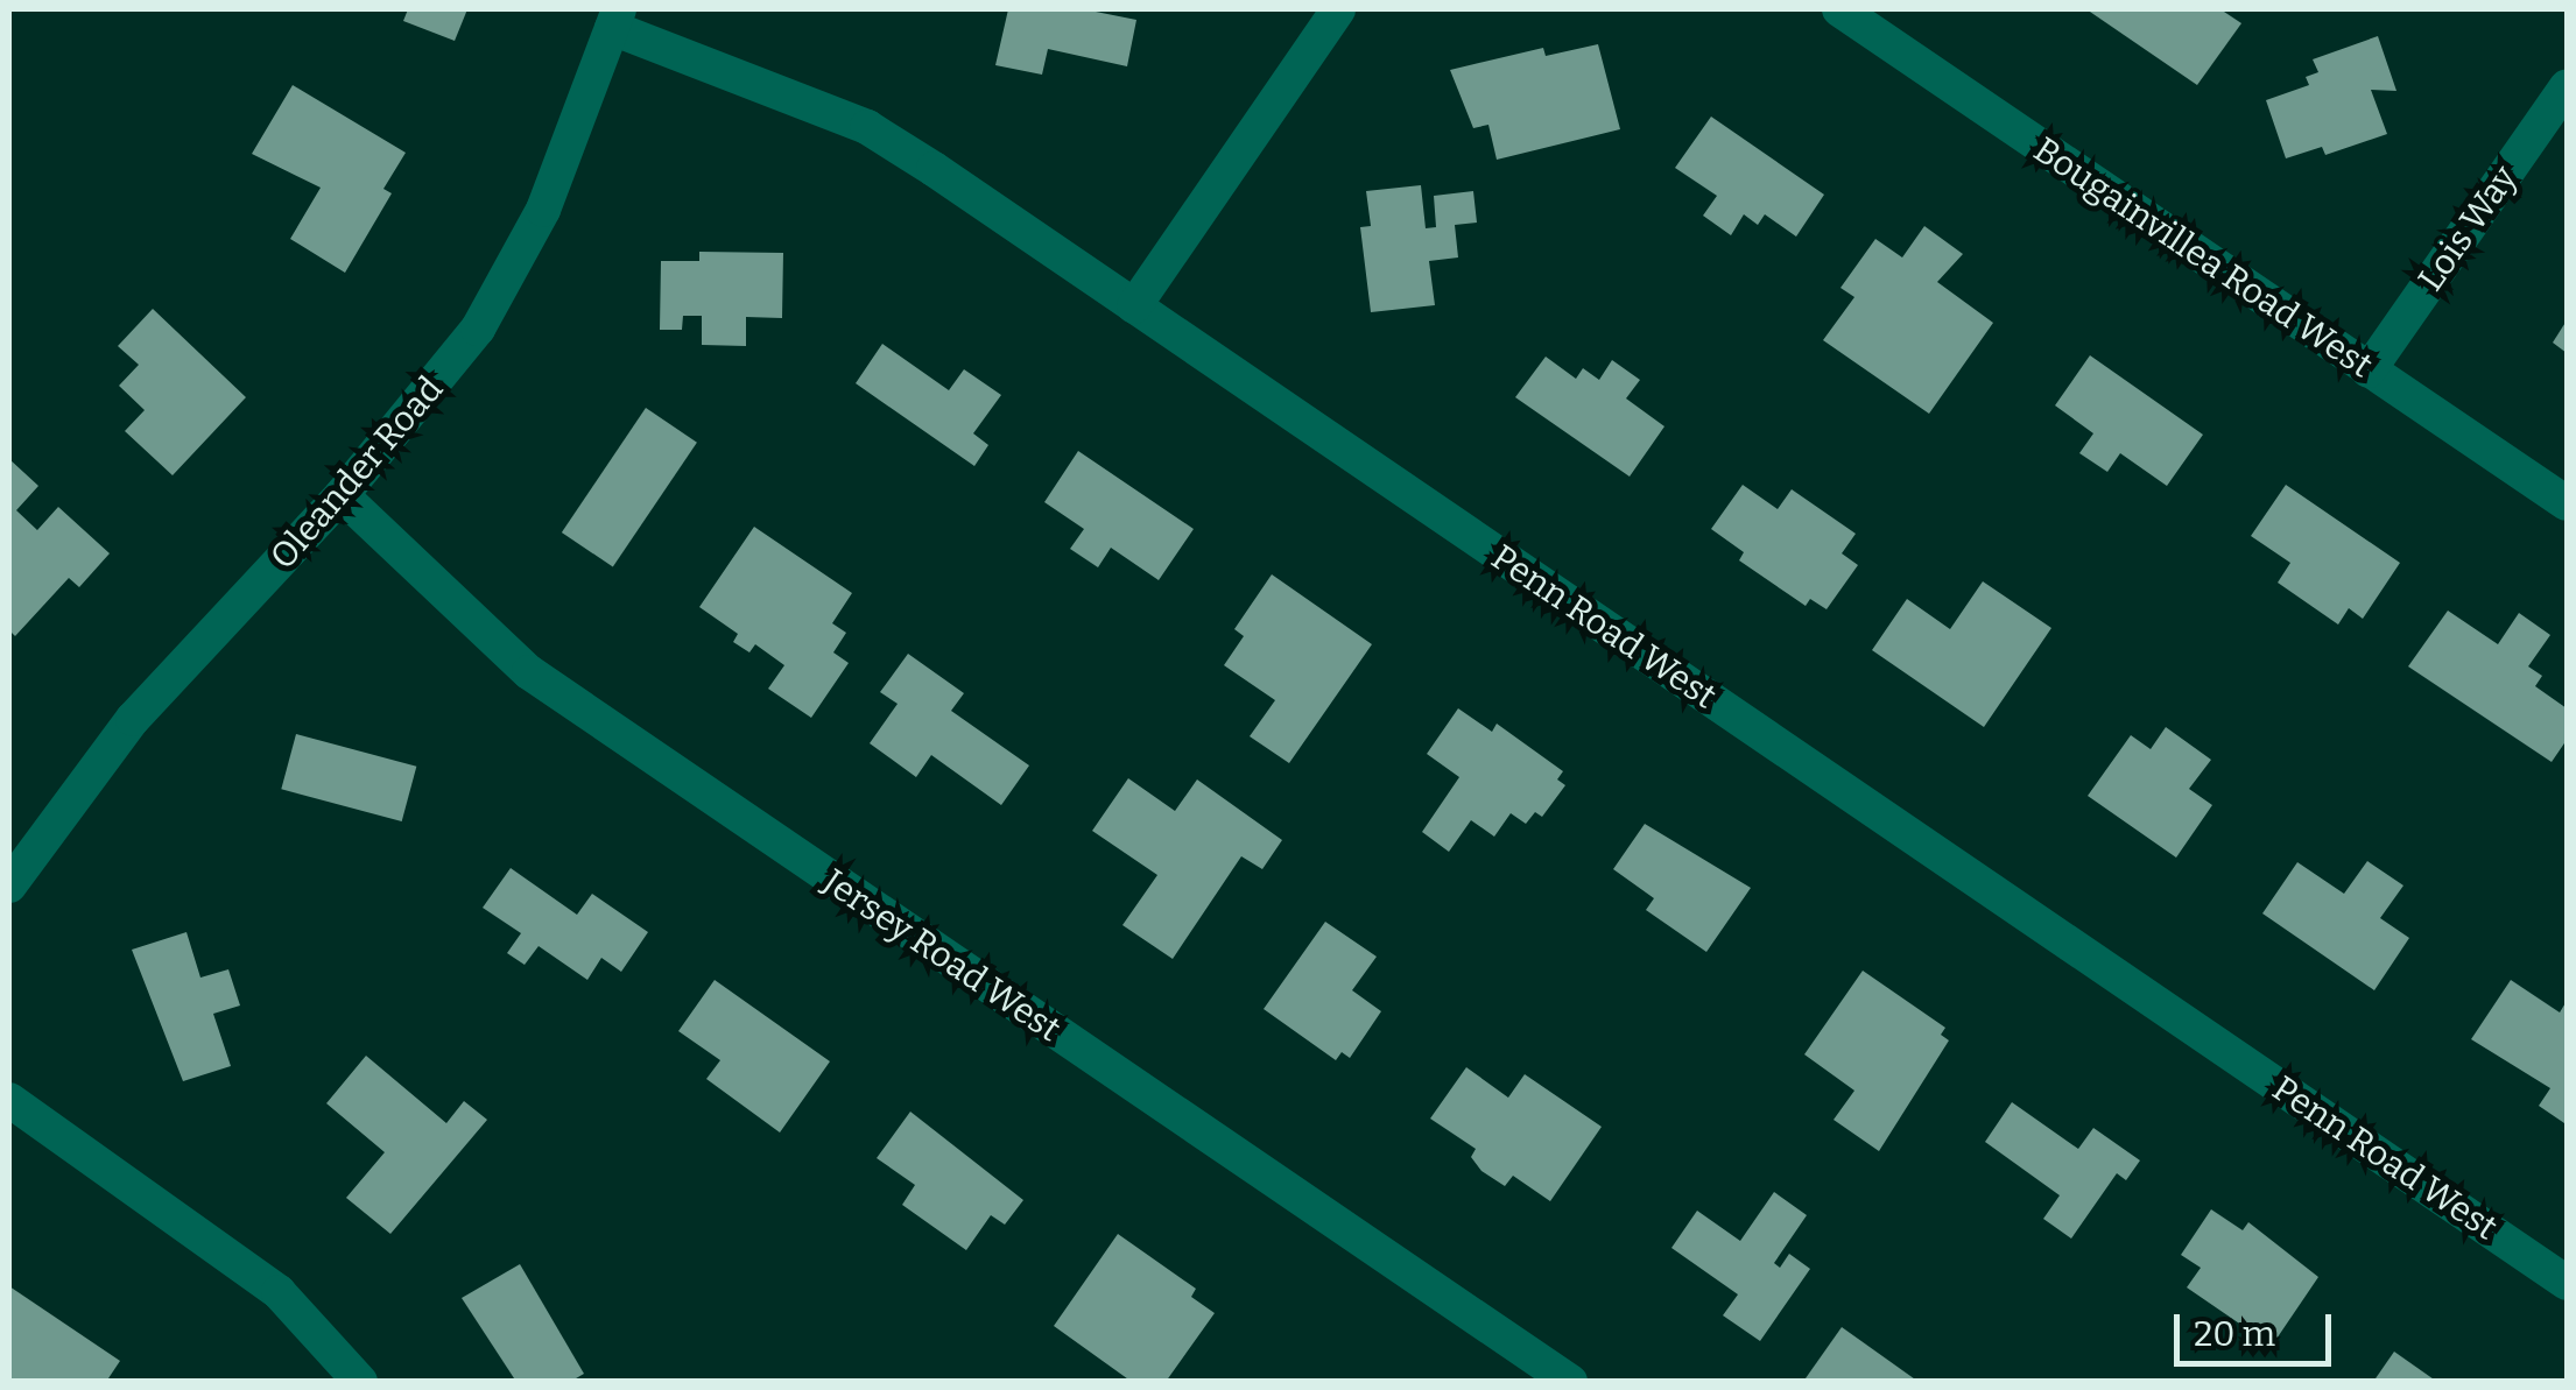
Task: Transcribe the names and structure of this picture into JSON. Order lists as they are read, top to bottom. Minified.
{"streets":{"street":["Lois Way","Bougainvillea Road West","Oleander Road","Penn Road West","Jersey Road West"]},"crossings":[["Lois Way","Bougainvillea Road West"],["Oleander Road","Penn Road West"],["Oleander Road","Jersey Road West"]],"scale_bar":"20 m"}
